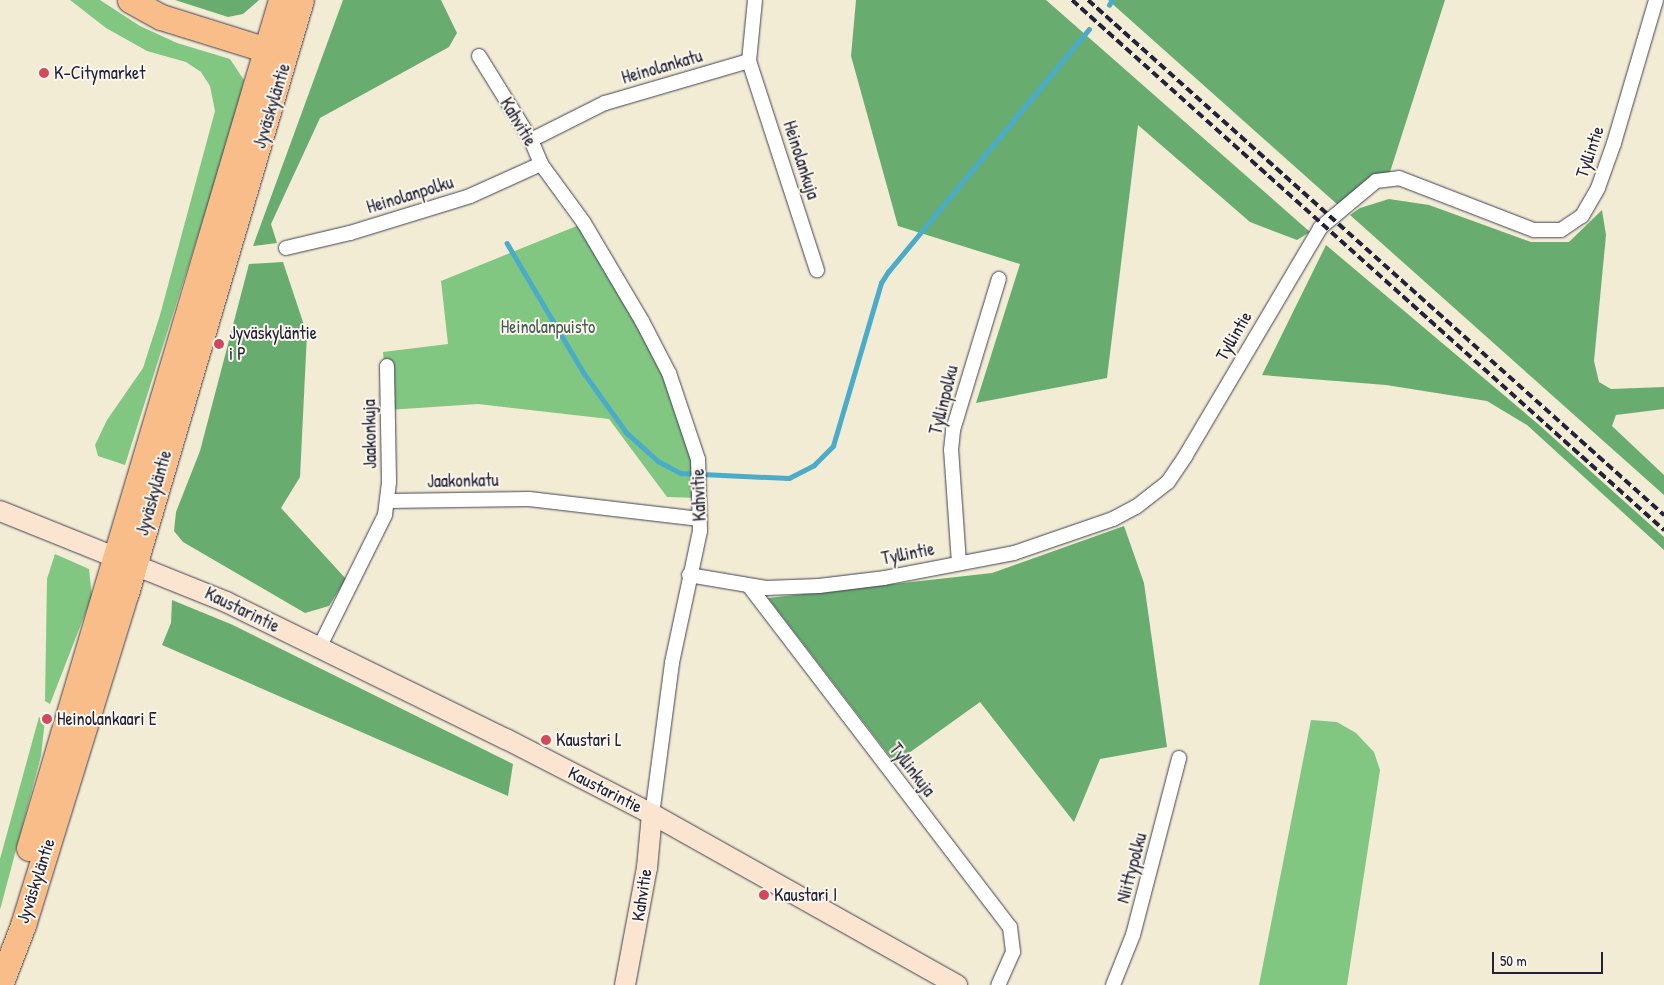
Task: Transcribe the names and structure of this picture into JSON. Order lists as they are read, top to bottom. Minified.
{"streets":{"highway":["Jyväskyläntie"],"street":["Heinolankatu","Kahvitie","Tyllintie","Heinolankuja","Heinolanpolku","Tyllinpolku","Jaakonkuja","Jaakonkatu","Kaustarintie","Tyllinkuja","Niittypolku"]},"crossings":[["Heinolankatu","Kahvitie"],["Heinolankatu","Heinolankuja"],["Jyväskyläntie","Kaustarintie"],["Kahvitie","Tyllintie"],["Kahvitie","Heinolanpolku"],["Kahvitie","Jaakonkatu"],["Kahvitie","Kaustarintie"],["Tyllintie","Tyllinpolku"],["Tyllintie","Tyllinkuja"],["Jaakonkuja","Jaakonkatu"]],"parks":["Heinolanpuisto"],"places":["K-Citymarket","Jyväskyläntie i P","Heinolankaari E","Kaustari L","Kaustari I"],"scale_bar":"50 m"}
